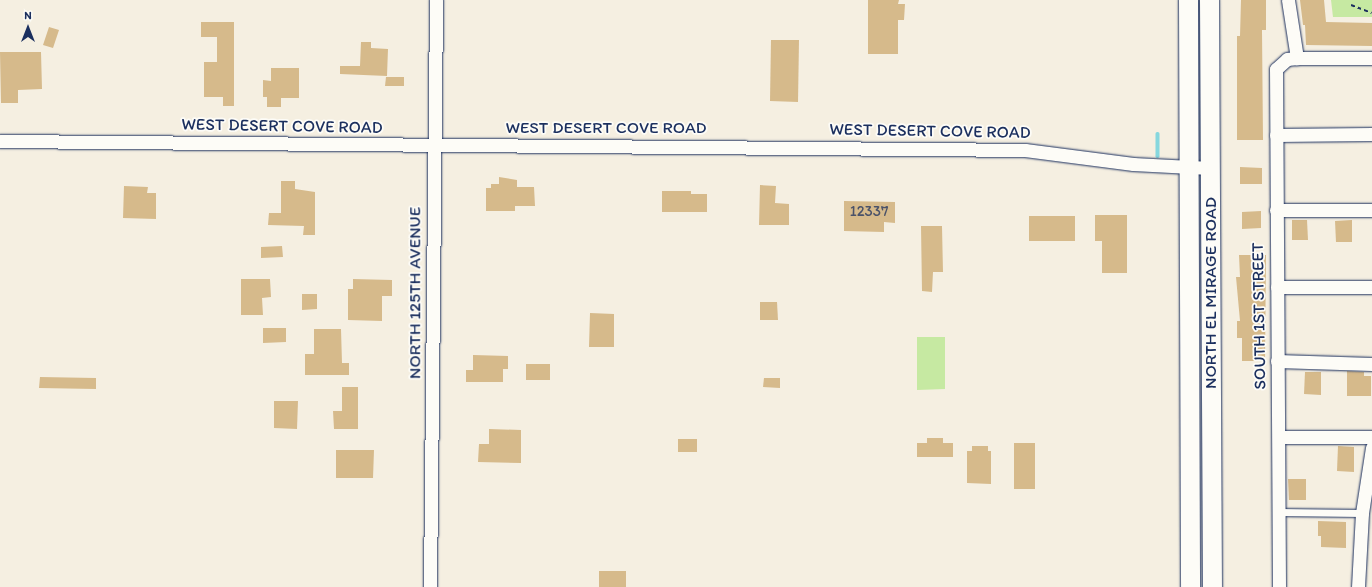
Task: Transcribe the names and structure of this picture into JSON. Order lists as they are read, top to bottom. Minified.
{"streets":{"main road":["NORTH EL MIRAGE ROAD"],"street":["WEST DESERT COVE ROAD","NORTH 125TH AVENUE","SOUTH 1ST STREET"]},"crossings":[["WEST DESERT COVE ROAD","NORTH 125TH AVENUE"],["WEST DESERT COVE ROAD","NORTH EL MIRAGE ROAD"]],"house_numbers":["12337"],"north":"top"}
